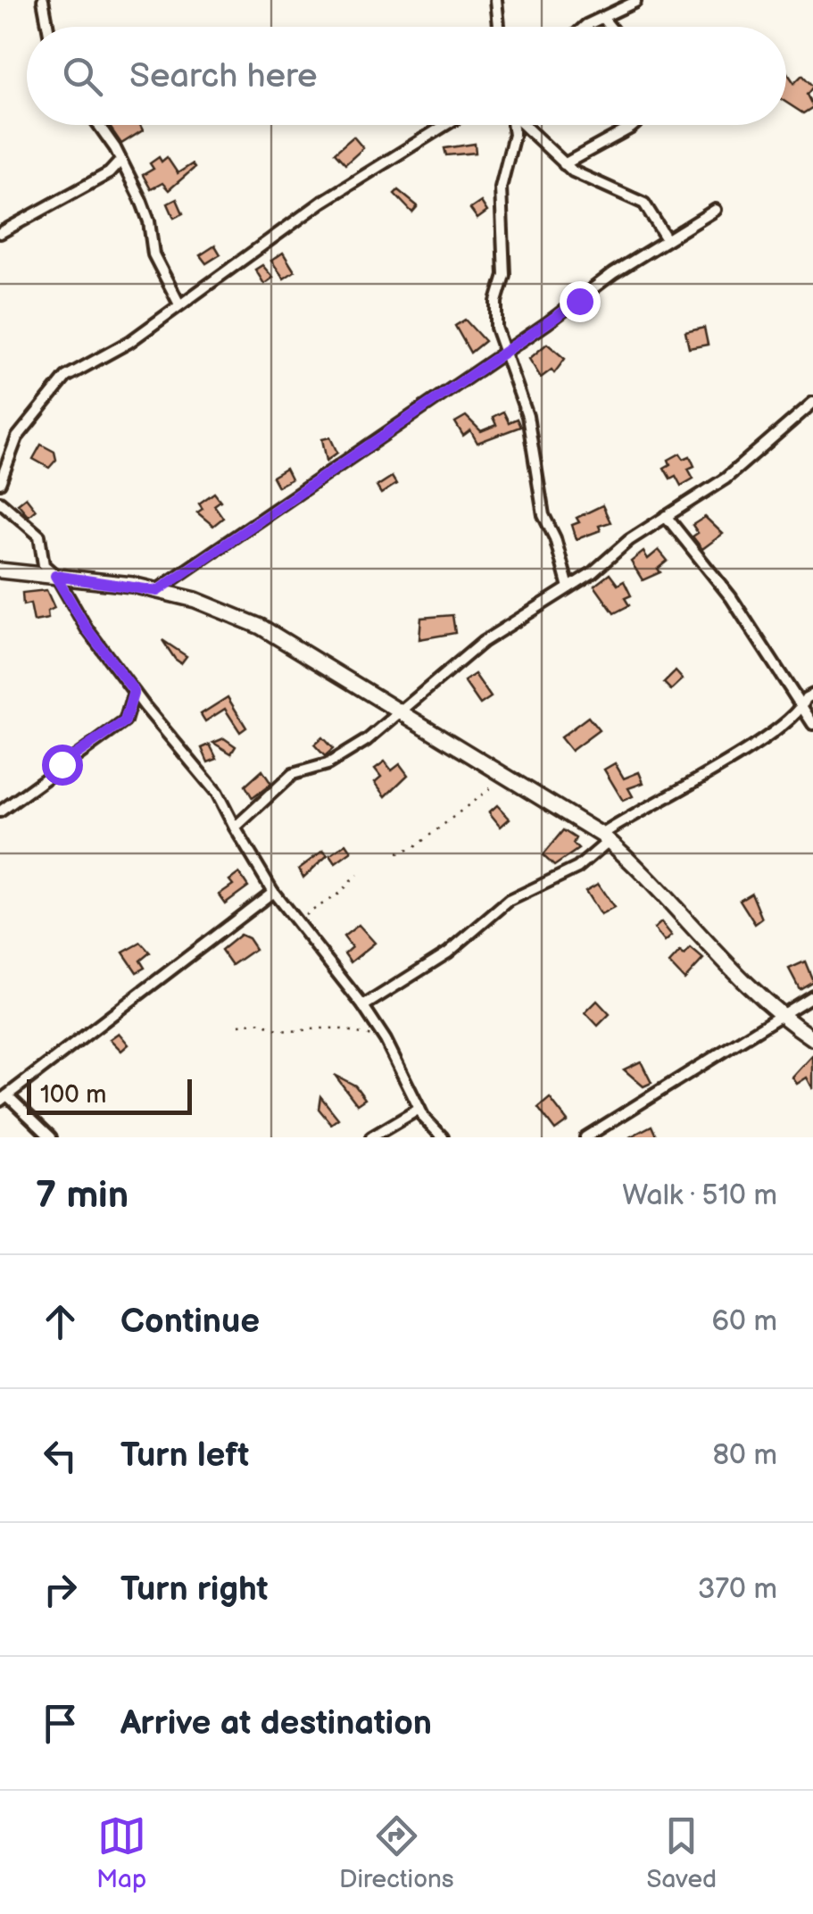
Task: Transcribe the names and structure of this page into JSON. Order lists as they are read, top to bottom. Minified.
{"scale_bar":"100 m","page":{"search":"Search here","scale":"100 m","heading":["7 min","Walk · 510 m"],"list":[["Continue","60 m"],["Turn left","80 m"],["Turn right","370 m"],"Arrive at destination"],"nav":["Map","Directions","Saved"]}}
